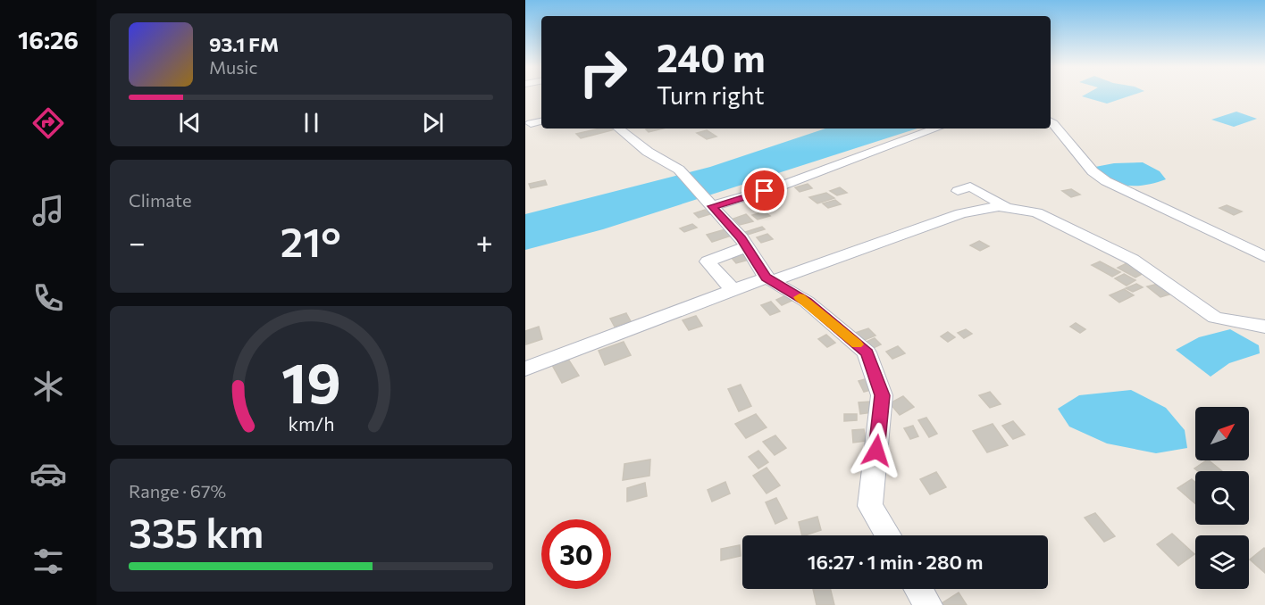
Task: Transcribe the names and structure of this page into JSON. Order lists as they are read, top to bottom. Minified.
{"north":"top right","page":{"tabs":"16:26","turn":["240 m","Turn right"],"song":["93.1 FM","Music"],"tile":["Climate",["Range · 67%","335 km"]],"heat":["−","21°","+"],"limit":"30","trip":"16:27 · 1 min · 280 m","gauge":["19","km/h"]}}
